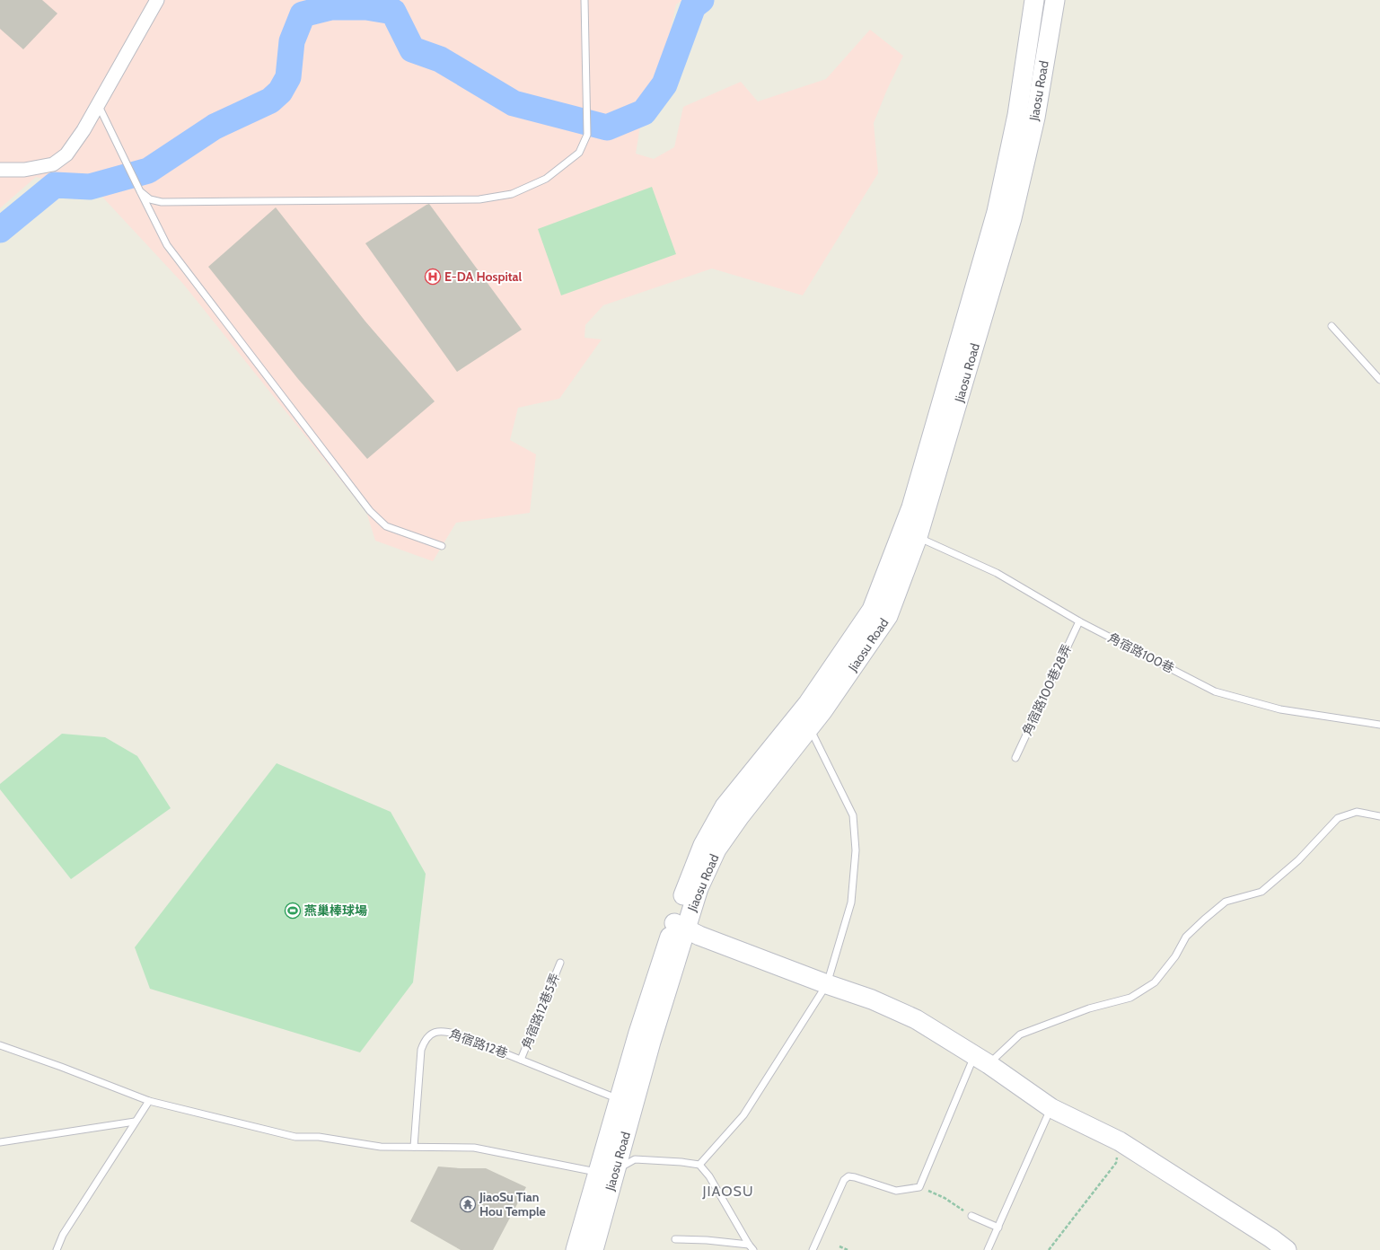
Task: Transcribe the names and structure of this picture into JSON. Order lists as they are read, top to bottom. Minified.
{"streets":{"main road":["Jiaosu Road"],"lane":["角宿路100巷","角宿路100巷28弄","角宿路12巷5弄","角宿路12巷"]},"crossings":[["Jiaosu Road","角宿路100巷"],["Jiaosu Road","角宿路12巷"],["角宿路100巷","角宿路100巷28弄"],["角宿路12巷5弄","角宿路12巷"]],"districts":["JIAOSU"],"places":{"hospital":["E-DA Hospital"],"sports":["燕巢棒球場"],"temple":["JiaoSu Tian Hou Temple"]}}
